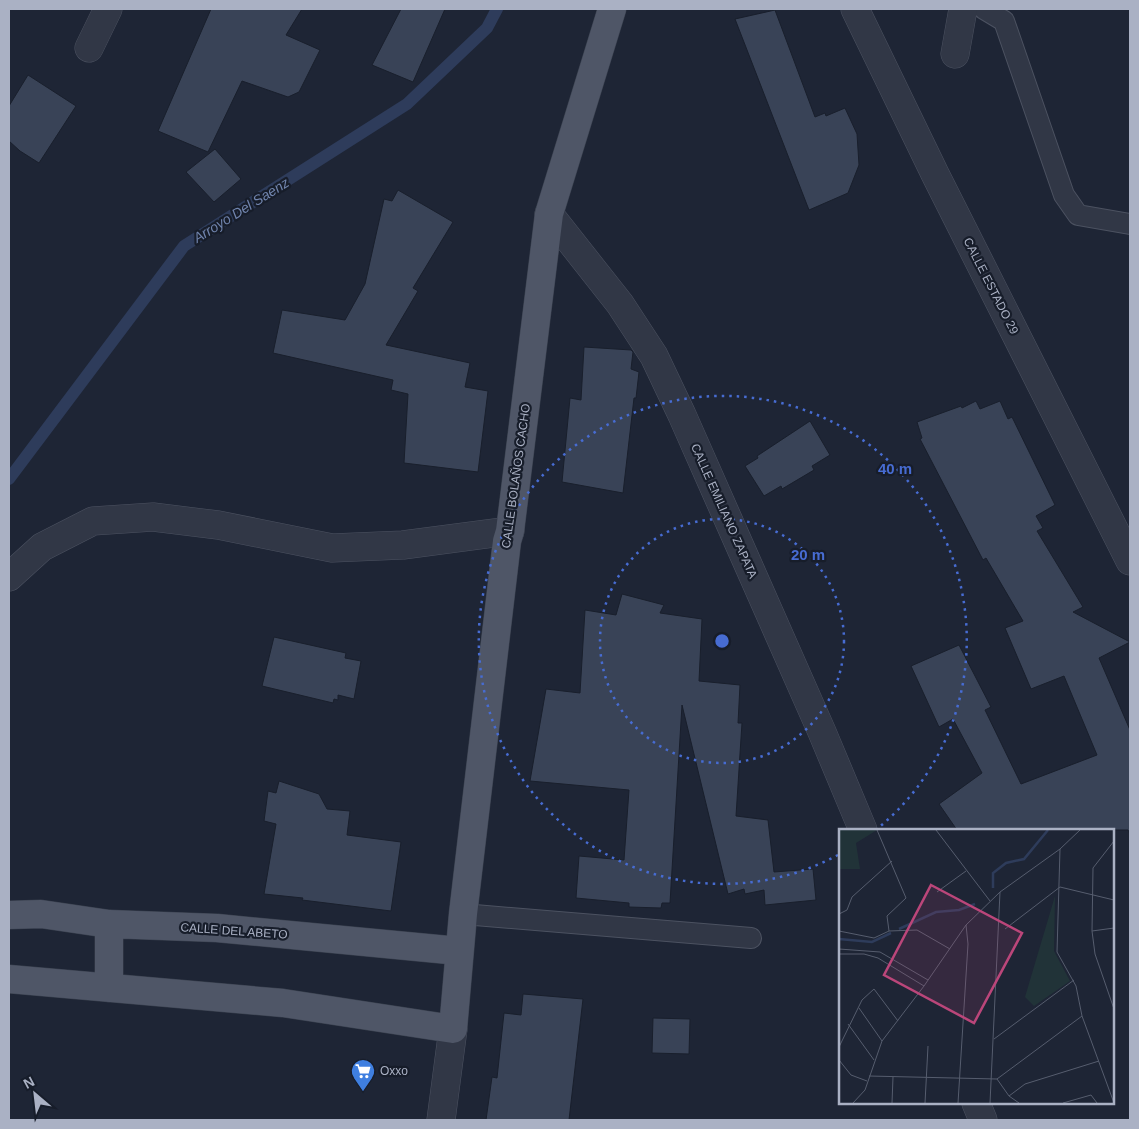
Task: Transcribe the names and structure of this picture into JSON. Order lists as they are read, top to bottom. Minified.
{"streets":{"main road":["CALLE BOLAÑOS CACHO","CALLE DEL ABETO"],"street":["CALLE ESTADO 29","CALLE EMILIANO ZAPATA"]},"crossings":[["CALLE BOLAÑOS CACHO","CALLE EMILIANO ZAPATA"],["CALLE BOLAÑOS CACHO","CALLE DEL ABETO"]],"water":["Arroyo Del Saenz"],"places":{"supermarket":["Oxxo"]},"north":"top left","rings":["40 m","20 m"]}
